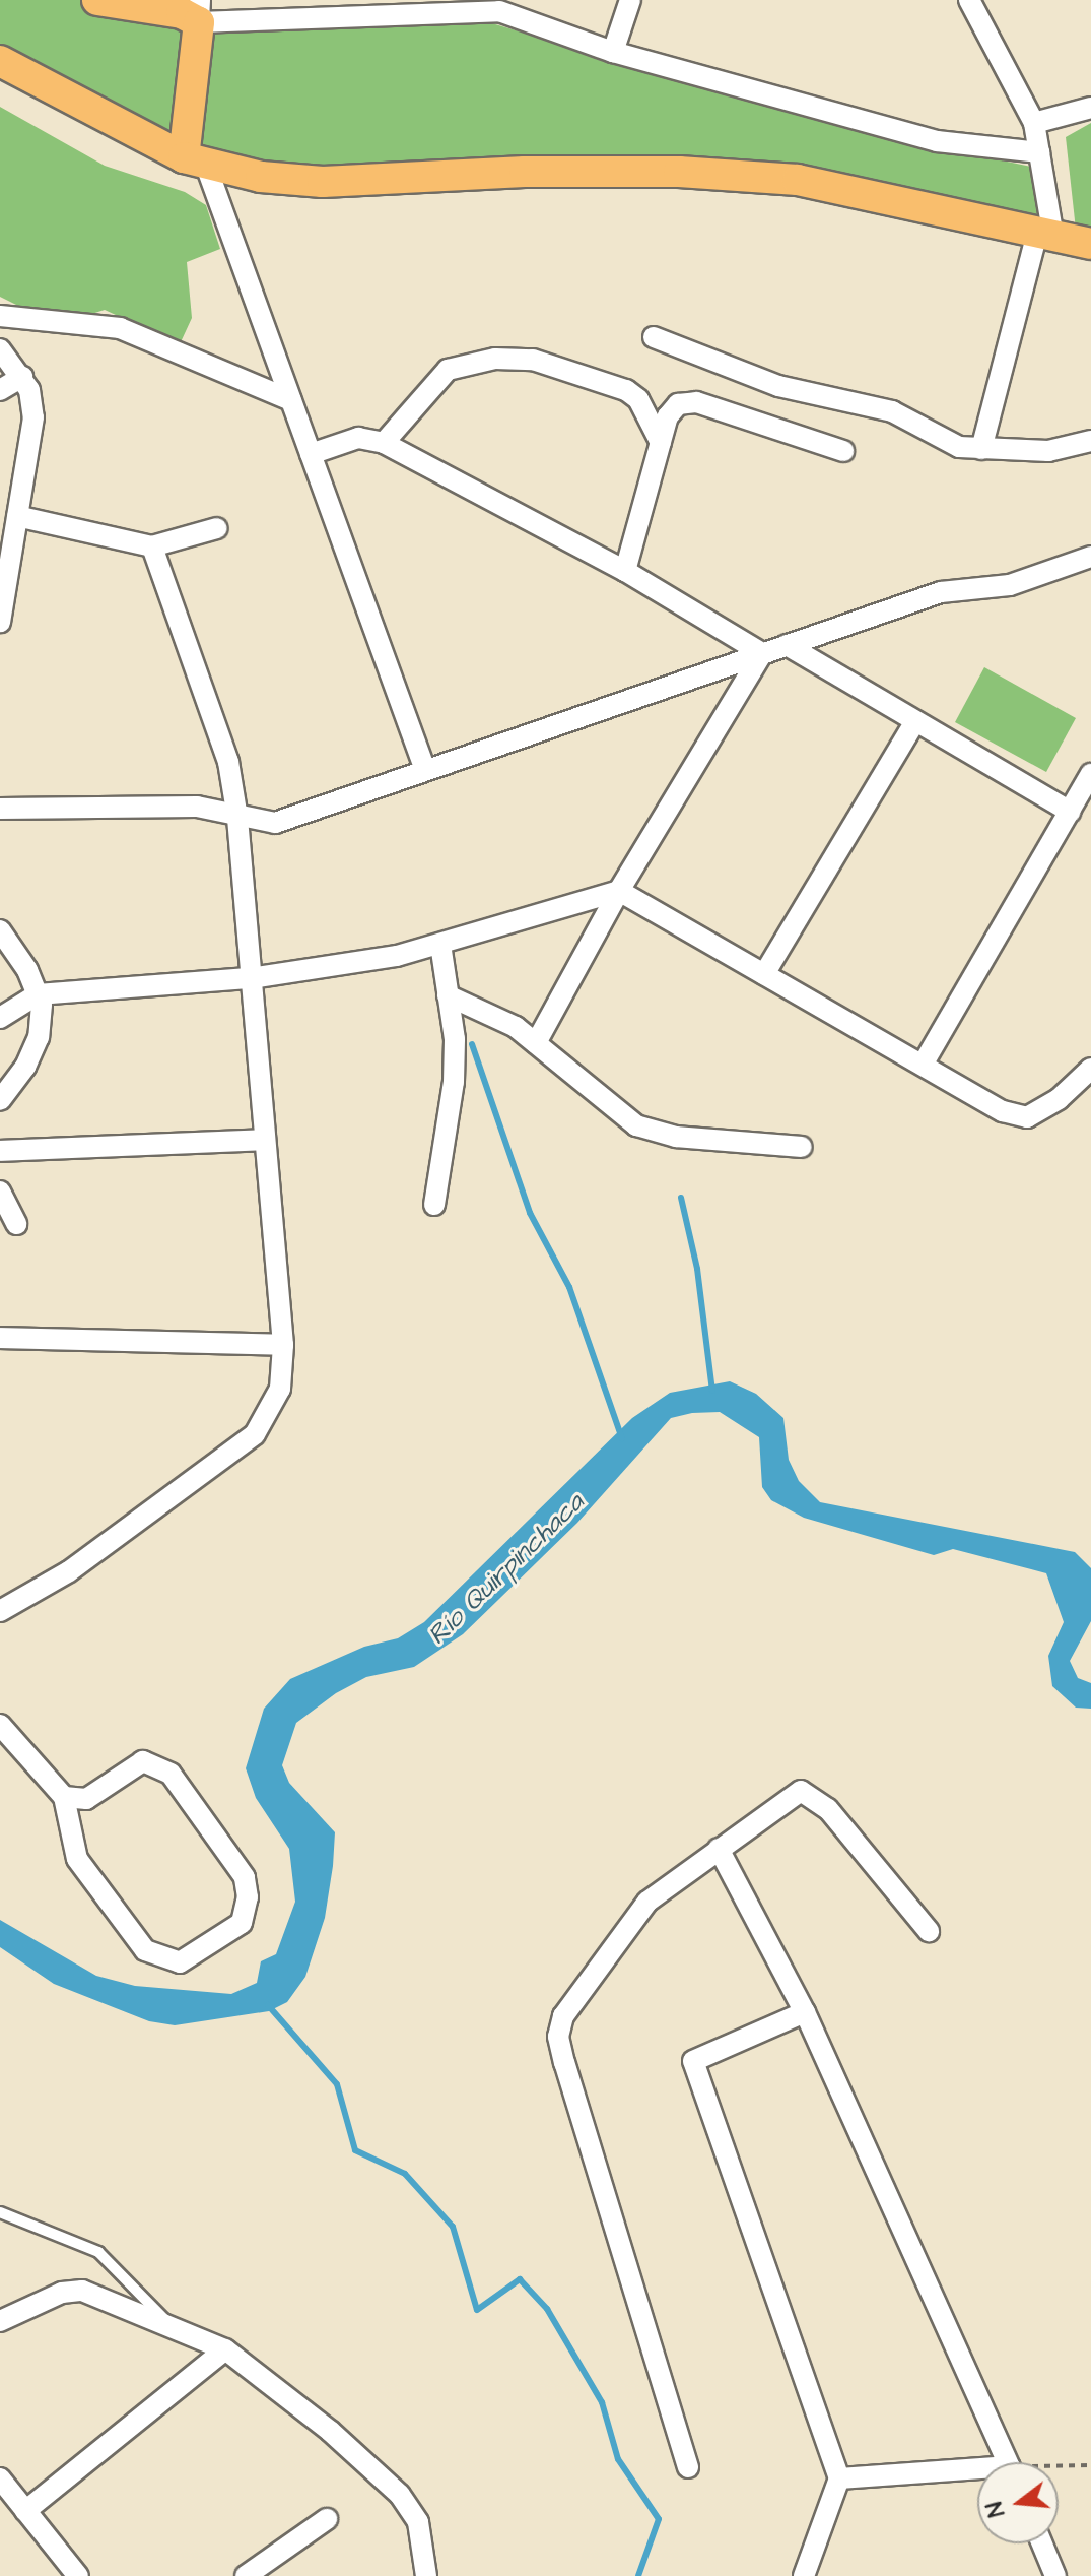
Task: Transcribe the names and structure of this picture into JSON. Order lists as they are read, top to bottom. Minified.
{"water":["Río Quirpinchaca"],"north":"left"}
